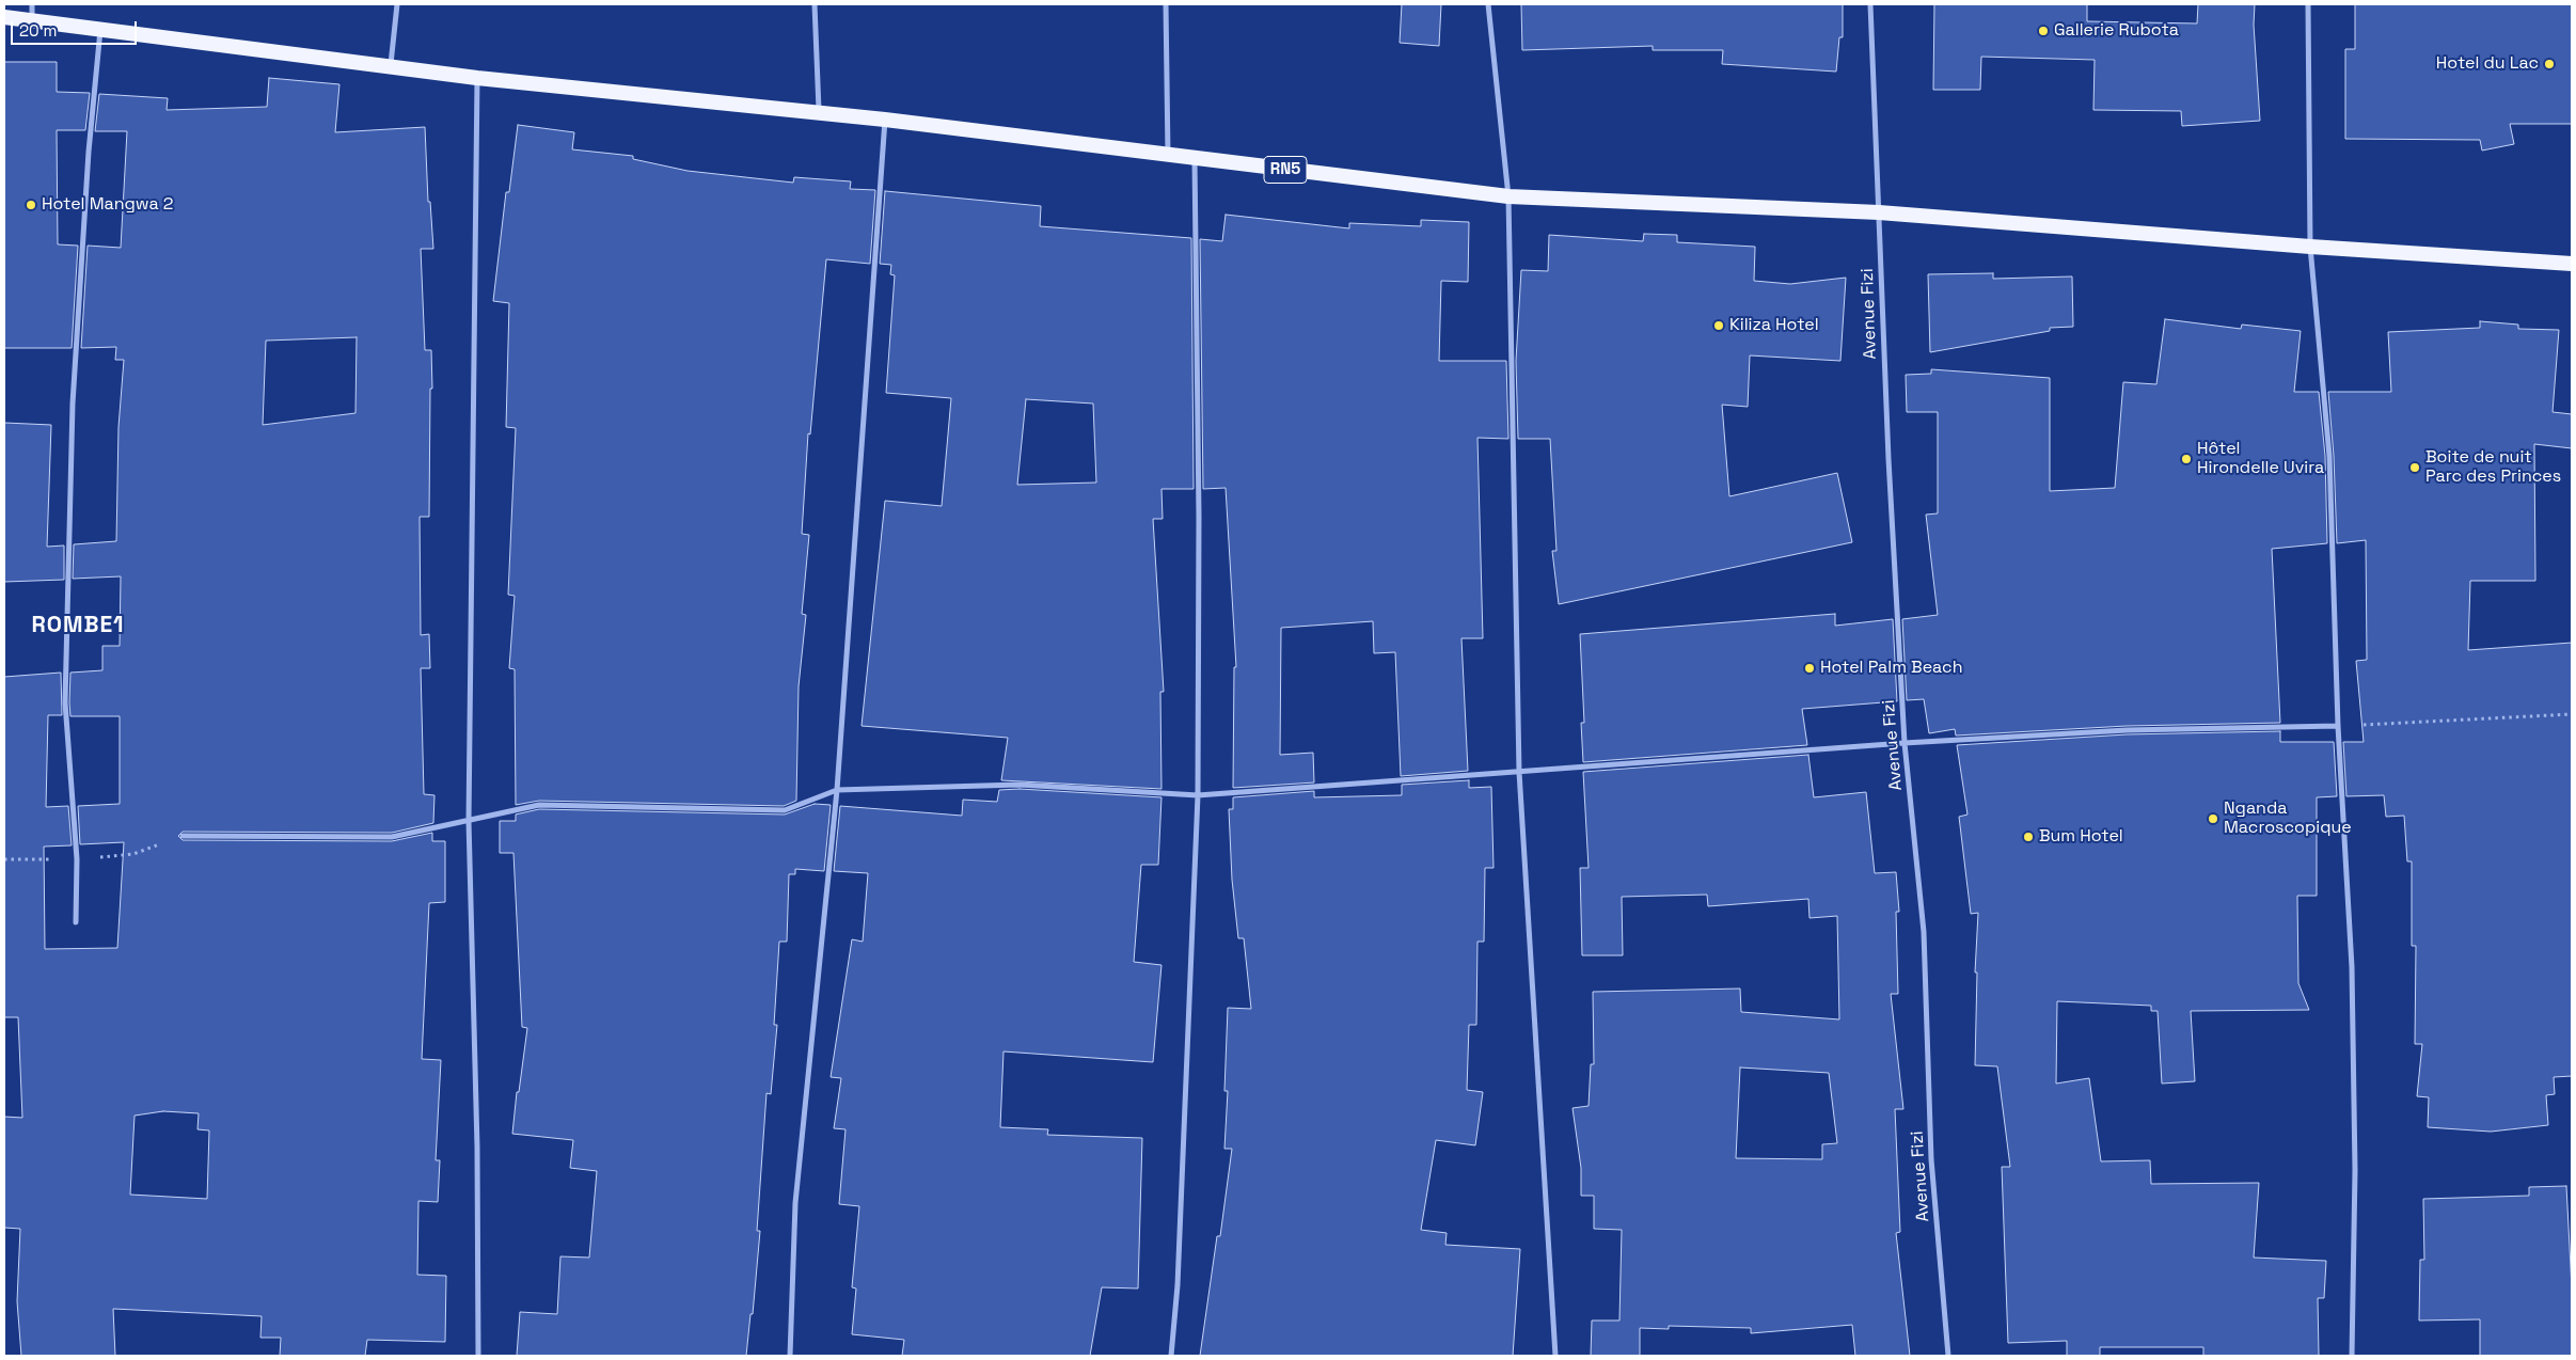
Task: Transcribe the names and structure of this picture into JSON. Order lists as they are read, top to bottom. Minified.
{"streets":{"highway":["RN5"],"street":["Avenue Fizi"]},"crossings":[["RN5","Avenue Fizi"]],"districts":["ROMBE1"],"places":["Gallerie Rubota","Hotel du Lac","Hotel Mangwa 2","Kiliza Hotel","Hôtel Hirondelle Uvira","Boite de nuit Parc des Princes","Hotel Palm Beach","Nganda Macroscopique","Bum Hotel"],"scale_bar":"20 m"}
